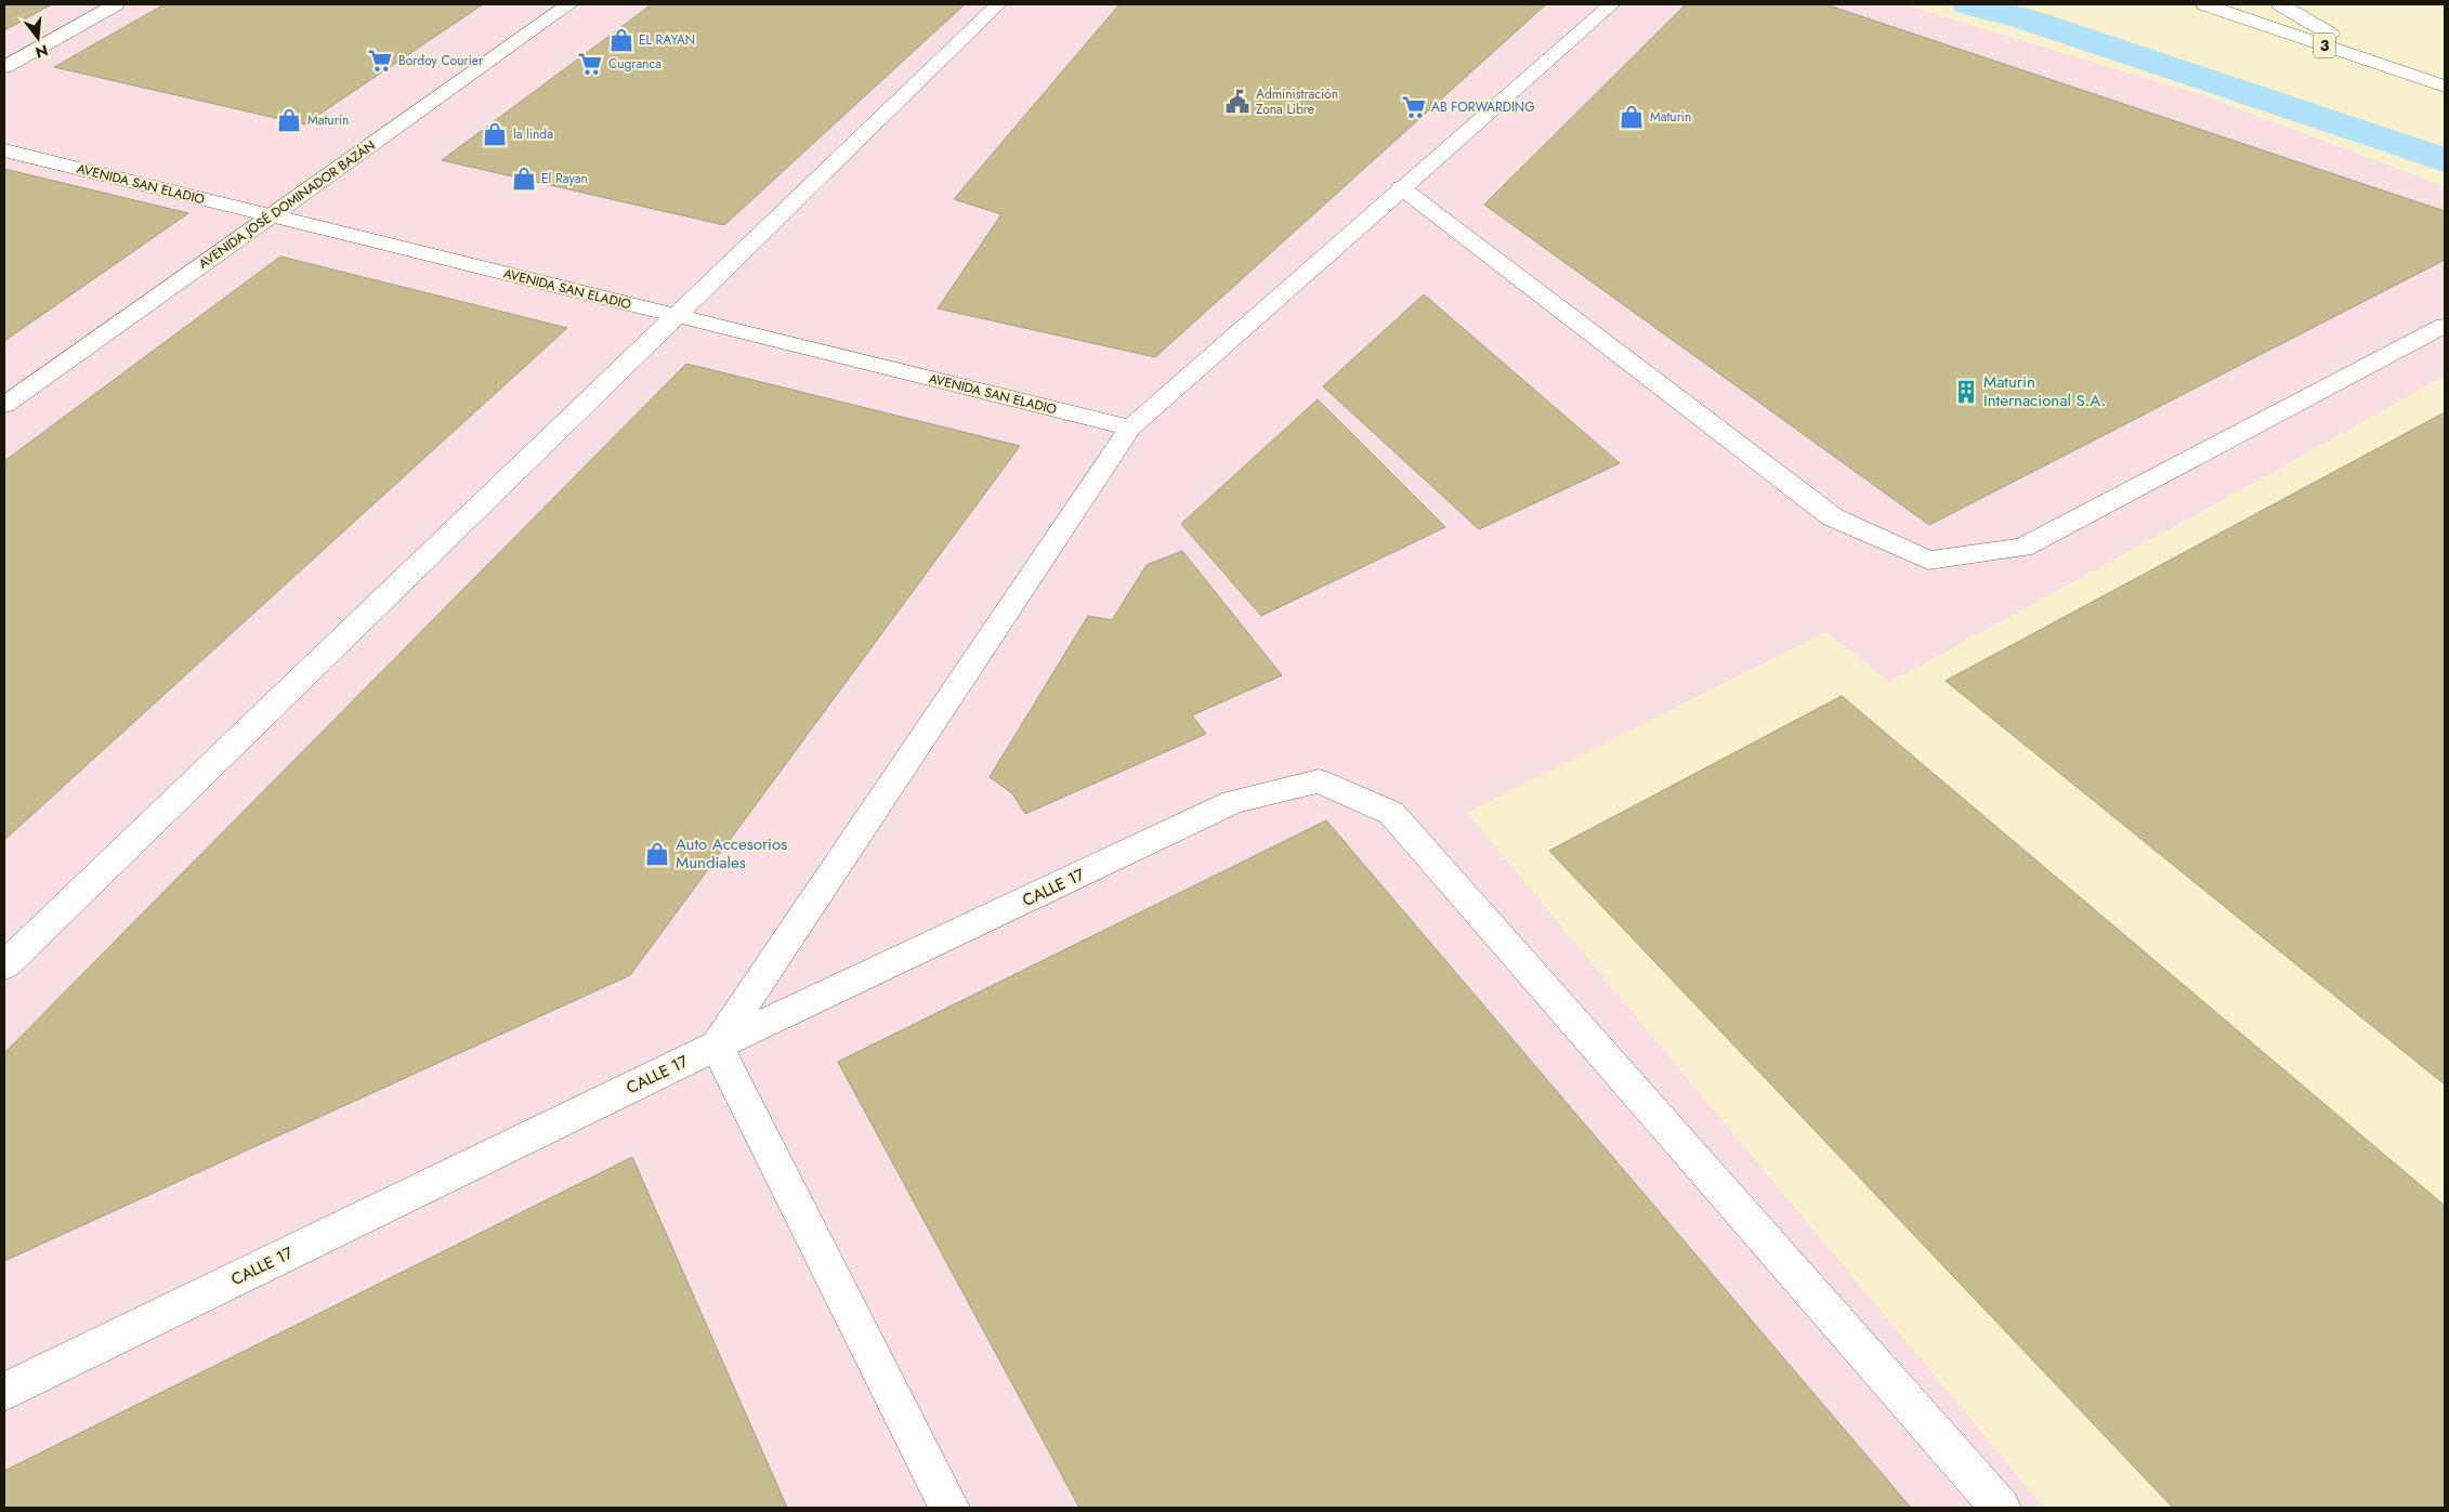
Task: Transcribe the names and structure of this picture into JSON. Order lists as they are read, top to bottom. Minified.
{"streets":{"street":["3","AVENIDA SAN ELADIO","AVENIDA JOSÉ DOMINADOR BAZÁN","CALLE 17"]},"crossings":[["AVENIDA SAN ELADIO","AVENIDA JOSÉ DOMINADOR BAZÁN"]],"places":{"shop":["EL RAYAN","Maturin","Maturín","la linda","El Rayan","Auto Accesorios Mundiales"],"supermarket":["Bordoy Courier","Cugranca","AB FORWARDING"],"public building":["Administración Zona Libre"],"building":["Maturin Internacional S.A."]},"north":"bottom"}
